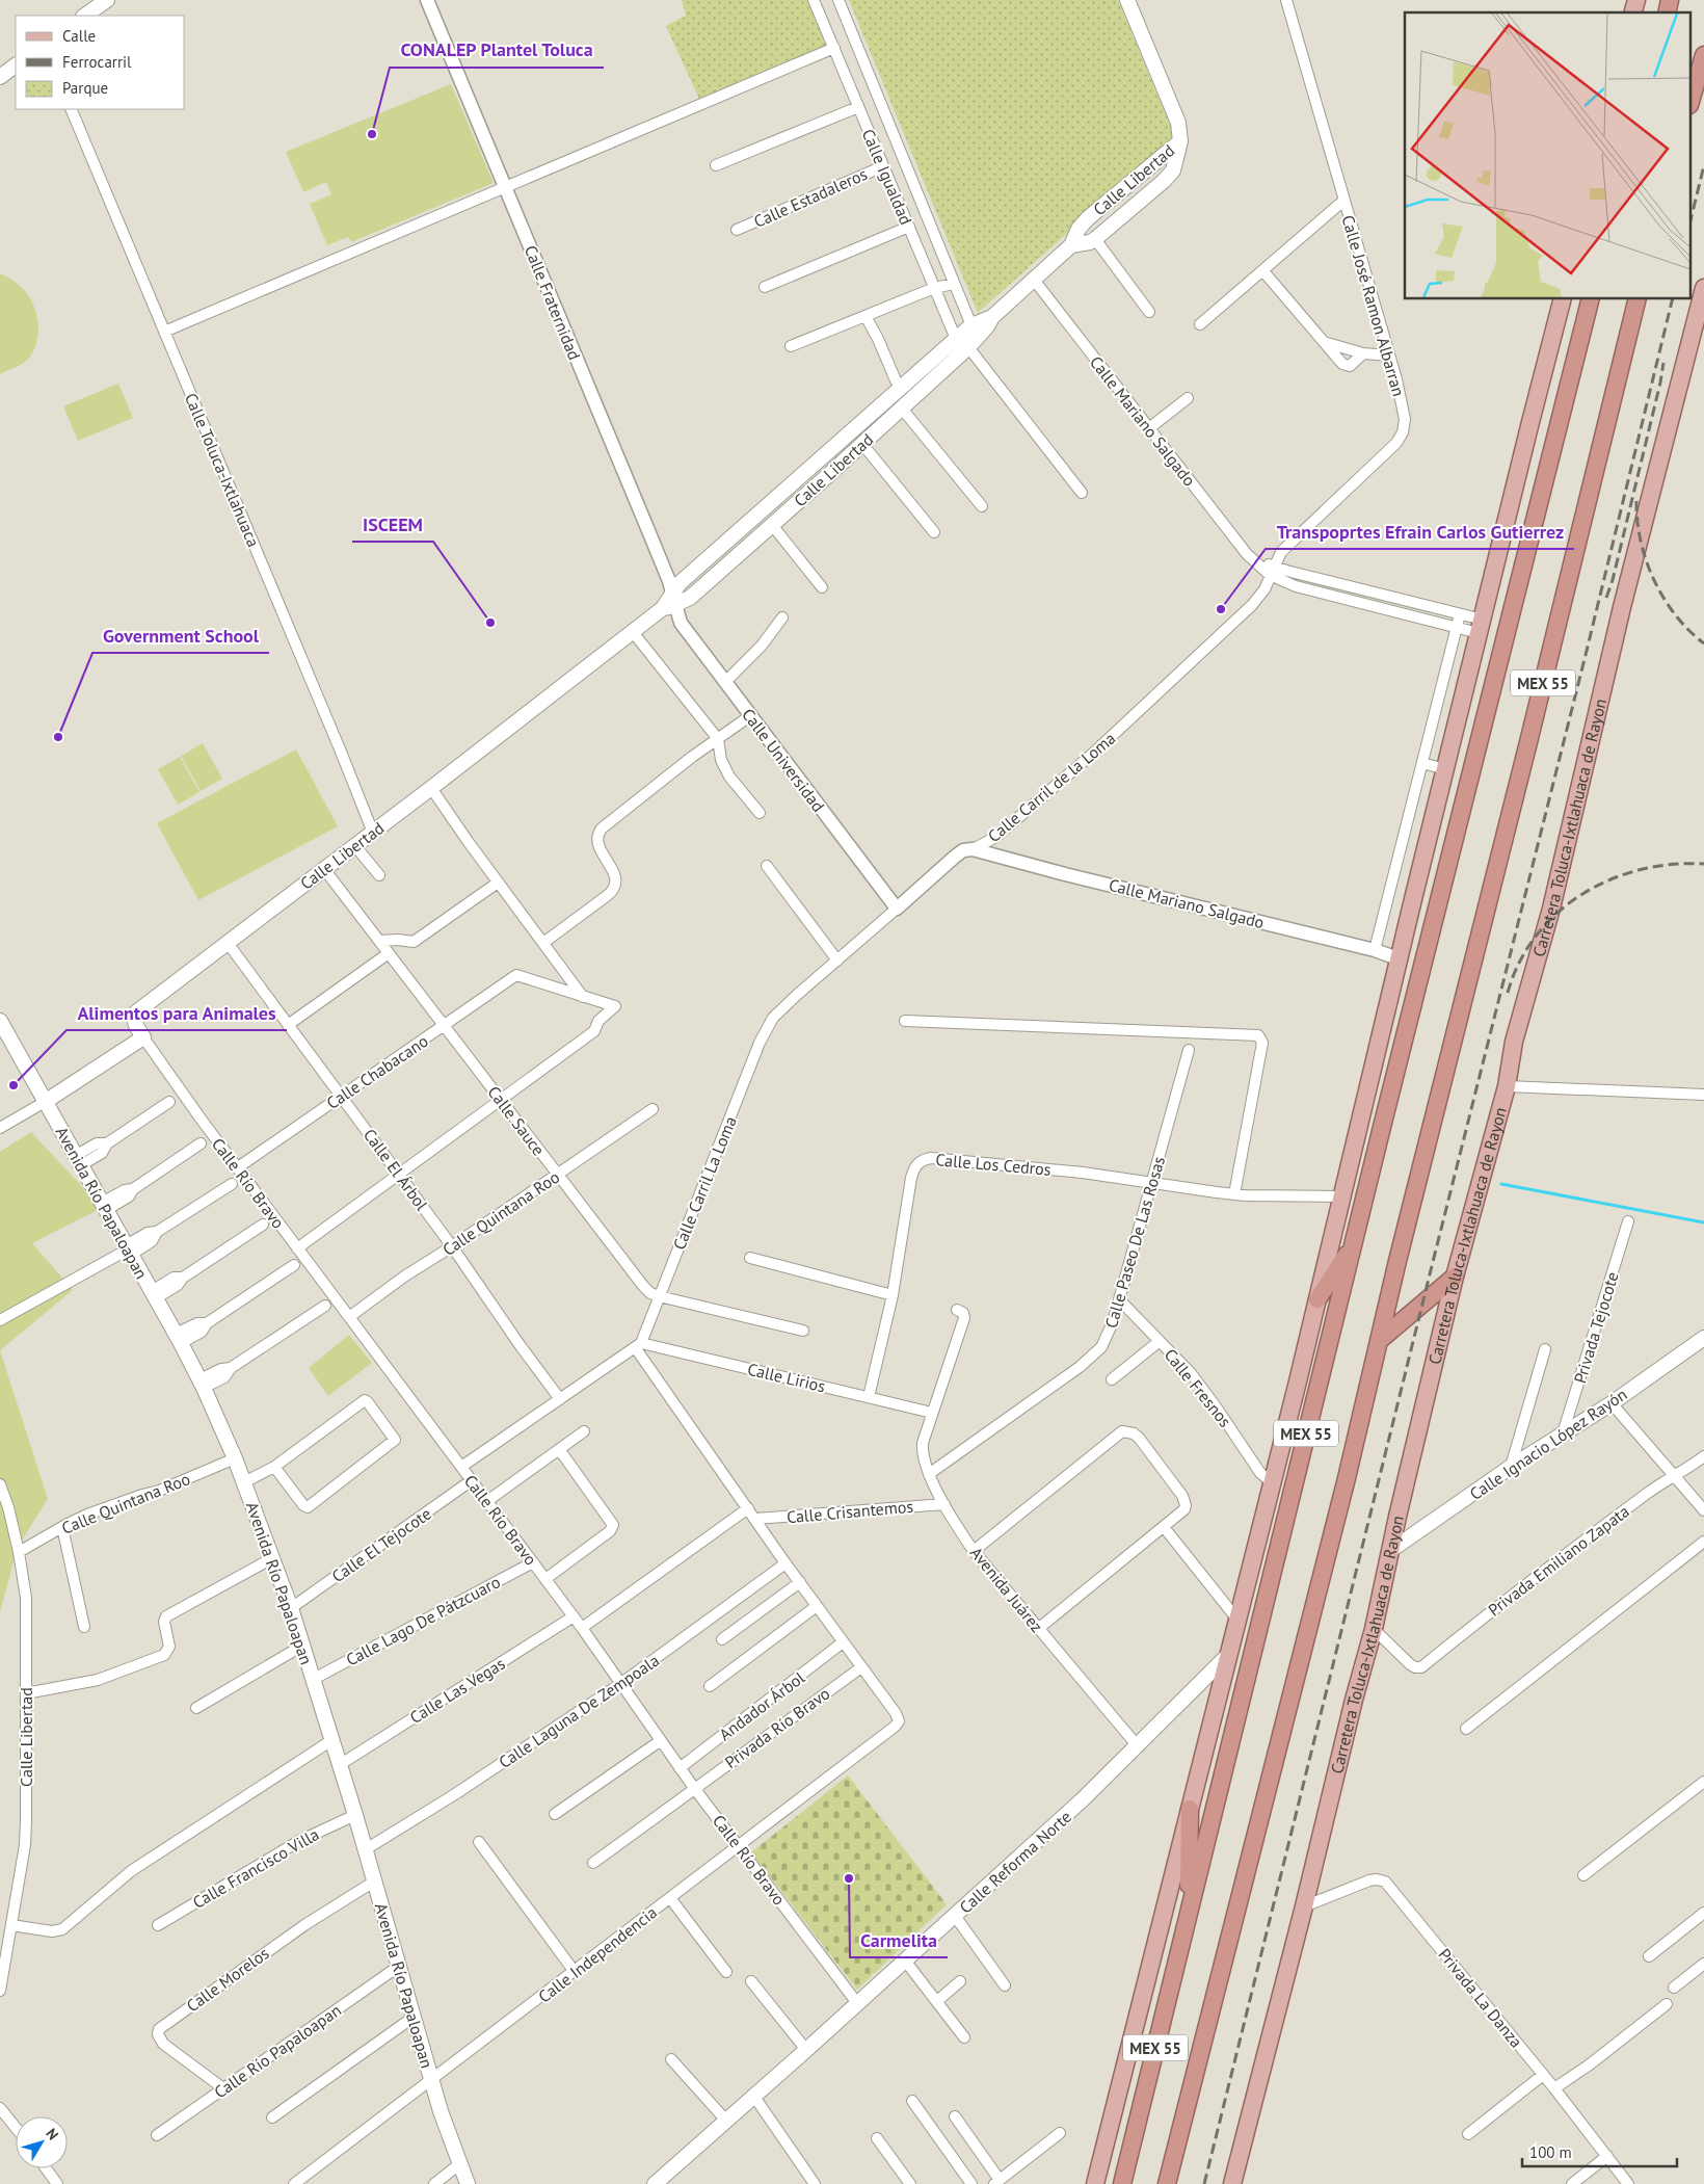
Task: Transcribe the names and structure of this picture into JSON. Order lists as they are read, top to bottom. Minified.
{"streets":{"highway":["MEX 55"],"main road":["Calle Libertad","Carretera Toluca-Ixtlahuaca de Rayon","Avenida Río Papaloapan","Calle Ignacio López Rayón","Calle Reforma Norte"],"street":["Calle Igualdad","Calle Estadaleros","Calle Fraternidad","Calle José Ramon Albarran","Calle Mariano Salgado","Calle Toluca-Ixtlahuaca","Calle Universidad","Calle Carril de la Loma","Calle Chabacano","Calle Sauce","Calle Los Cedros","Calle El Árbol","Calle Río Bravo","Calle Carril La Loma","Calle Quintana Roo","Calle Paseo De Las Rosas","Privada Tejocote","Calle Lirios","Calle Fresnos","Calle Crisantemos","Calle El Tejocote","Privada Emiliano Zapata","Avenida Juárez","Calle Lago De Pátzcuaro","Calle Las Vegas","Andador Árbol","Calle Laguna De Zempoala","Privada Río Bravo","Calle Francisco Villa","Calle Independencia","Calle Morelos","Privada La Danza","Calle Río Papaloapan"]},"crossings":[["Calle Igualdad","Calle Libertad"],["Calle Igualdad","Calle Estadaleros"],["Calle Libertad","Calle Fraternidad"],["Calle Libertad","Calle Mariano Salgado"],["Calle Libertad","Calle Toluca-Ixtlahuaca"],["Calle Libertad","Calle Universidad"],["Calle Libertad","Calle Sauce"],["Calle Libertad","Calle El Árbol"],["Calle Libertad","Calle Río Bravo"],["Calle Libertad","Calle Quintana Roo"],["Calle Fraternidad","Calle Universidad"],["Calle José Ramon Albarran","Calle Mariano Salgado"],["Calle José Ramon Albarran","Calle Carril de la Loma"],["Calle Mariano Salgado","Calle Carril de la Loma"],["Calle Universidad","Calle Carril de la Loma"],["Calle Carril de la Loma","Calle Carril La Loma"],["Carretera Toluca-Ixtlahuaca de Rayon","Calle Ignacio López Rayón"],["Carretera Toluca-Ixtlahuaca de Rayon","Privada Emiliano Zapata"],["Carretera Toluca-Ixtlahuaca de Rayon","Privada La Danza"],["Calle Chabacano","Calle Sauce"],["Calle Chabacano","Calle El Árbol"],["Calle Chabacano","Calle Río Bravo"],["Calle Sauce","Calle Carril La Loma"],["Calle Sauce","Calle Quintana Roo"],["Calle Los Cedros","Calle Paseo De Las Rosas"],["Calle Los Cedros","Calle Lirios"],["Calle El Árbol","Calle Quintana Roo"],["Calle Río Bravo","Calle Quintana Roo"],["Calle Río Bravo","Calle El Tejocote"],["Calle Río Bravo","Calle Lago De Pátzcuaro"],["Calle Río Bravo","Calle Las Vegas"],["Calle Río Bravo","Andador Árbol"],["Calle Río Bravo","Calle Laguna De Zempoala"],["Calle Río Bravo","Privada Río Bravo"],["Calle Río Bravo","Calle Reforma Norte"],["Calle Río Bravo","Calle Independencia"],["Calle Carril La Loma","Calle Lirios"],["Avenida Río Papaloapan","Calle Quintana Roo"],["Avenida Río Papaloapan","Calle El Tejocote"],["Avenida Río Papaloapan","Calle Lago De Pátzcuaro"],["Avenida Río Papaloapan","Calle Las Vegas"],["Avenida Río Papaloapan","Calle Laguna De Zempoala"],["Avenida Río Papaloapan","Calle Francisco Villa"],["Avenida Río Papaloapan","Calle Independencia"],["Avenida Río Papaloapan","Calle Morelos"],["Avenida Río Papaloapan","Calle Río Papaloapan"],["Calle Paseo De Las Rosas","Calle Fresnos"],["Calle Paseo De Las Rosas","Avenida Juárez"],["Privada Tejocote","Calle Ignacio López Rayón"],["Calle Lirios","Avenida Juárez"],["Calle Crisantemos","Avenida Juárez"],["Avenida Juárez","Calle Reforma Norte"],["Privada Río Bravo","Calle Independencia"],["Calle Morelos","Calle Río Papaloapan"]],"places":["CONALEP Plantel Toluca","Transpoprtes Efrain Carlos Gutierrez","ISCEEM","Government School","Alimentos para Animales","Carmelita"],"legend":["Calle","Ferrocarril","Parque"],"scale_bar":"100 m","north":"top right"}
